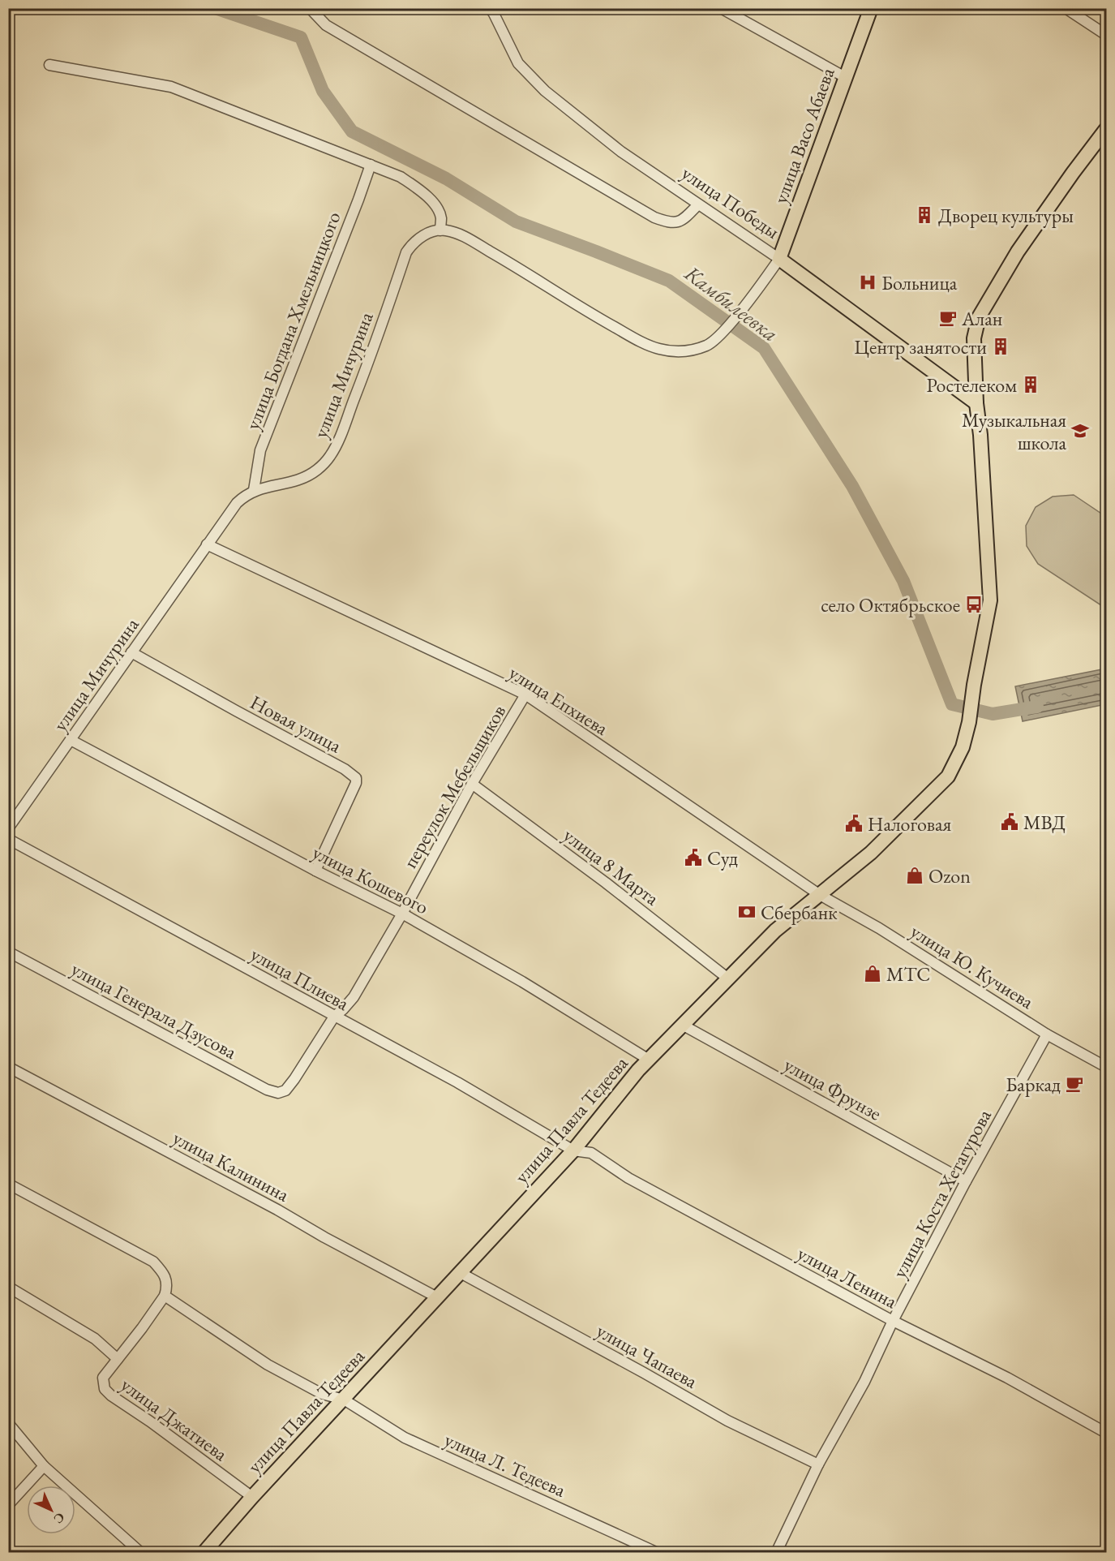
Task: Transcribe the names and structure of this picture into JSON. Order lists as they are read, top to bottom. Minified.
{"streets":{"main road":["улица Васо Абаева","улица Победы","улица Павла Тедеева"],"street":["улица Богдана Хмельницкого","улица Мичурина","улица Епхиева","Новая улица","переулок Мебельщиков","улица 8 Марта","улица Кошевого","улица Ю. Кучиева","улица Плиева","улица Генерала Дзусова","улица Фрунзе","улица Калинина","улица Коста Хетагурова","улица Ленина","улица Чапаева","улица Джатиева","улица Л. Тедеева"]},"crossings":[["улица Васо Абаева","улица Победы"],["улица Васо Абаева","улица Мичурина"],["улица Победы","улица Павла Тедеева"],["улица Богдана Хмельницкого","улица Мичурина"],["улица Мичурина","улица Епхиева"],["улица Мичурина","Новая улица"],["улица Мичурина","улица Кошевого"],["улица Епхиева","переулок Мебельщиков"],["улица Епхиева","улица Ю. Кучиева"],["улица Епхиева","улица Павла Тедеева"],["Новая улица","улица Кошевого"],["переулок Мебельщиков","улица 8 Марта"],["переулок Мебельщиков","улица Кошевого"],["переулок Мебельщиков","улица Плиева"],["переулок Мебельщиков","улица Генерала Дзусова"],["улица 8 Марта","улица Павла Тедеева"],["улица Кошевого","улица Павла Тедеева"],["улица Ю. Кучиева","улица Павла Тедеева"],["улица Ю. Кучиева","улица Коста Хетагурова"],["улица Плиева","улица Павла Тедеева"],["улица Плиева","улица Ленина"],["улица Фрунзе","улица Павла Тедеева"],["улица Фрунзе","улица Коста Хетагурова"],["улица Павла Тедеева","улица Калинина"],["улица Павла Тедеева","улица Ленина"],["улица Павла Тедеева","улица Чапаева"],["улица Павла Тедеева","улица Джатиева"],["улица Павла Тедеева","улица Л. Тедеева"],["улица Коста Хетагурова","улица Ленина"],["улица Коста Хетагурова","улица Чапаева"],["улица Джатиева","улица Л. Тедеева"]],"water":["Камбилеевка"],"places":{"building":["Дворец культуры","Центр занятости","Ростелеком"],"hospital":["Больница"],"cafe":["Алан","Баркад"],"school or university":["Музыкальная школа"],"bus stop":["село Октябрьское"],"public building":["МВД","Налоговая","Суд"],"shop":["Ozon","МТС"],"bank":["Сбербанк"]},"north":"bottom right"}
